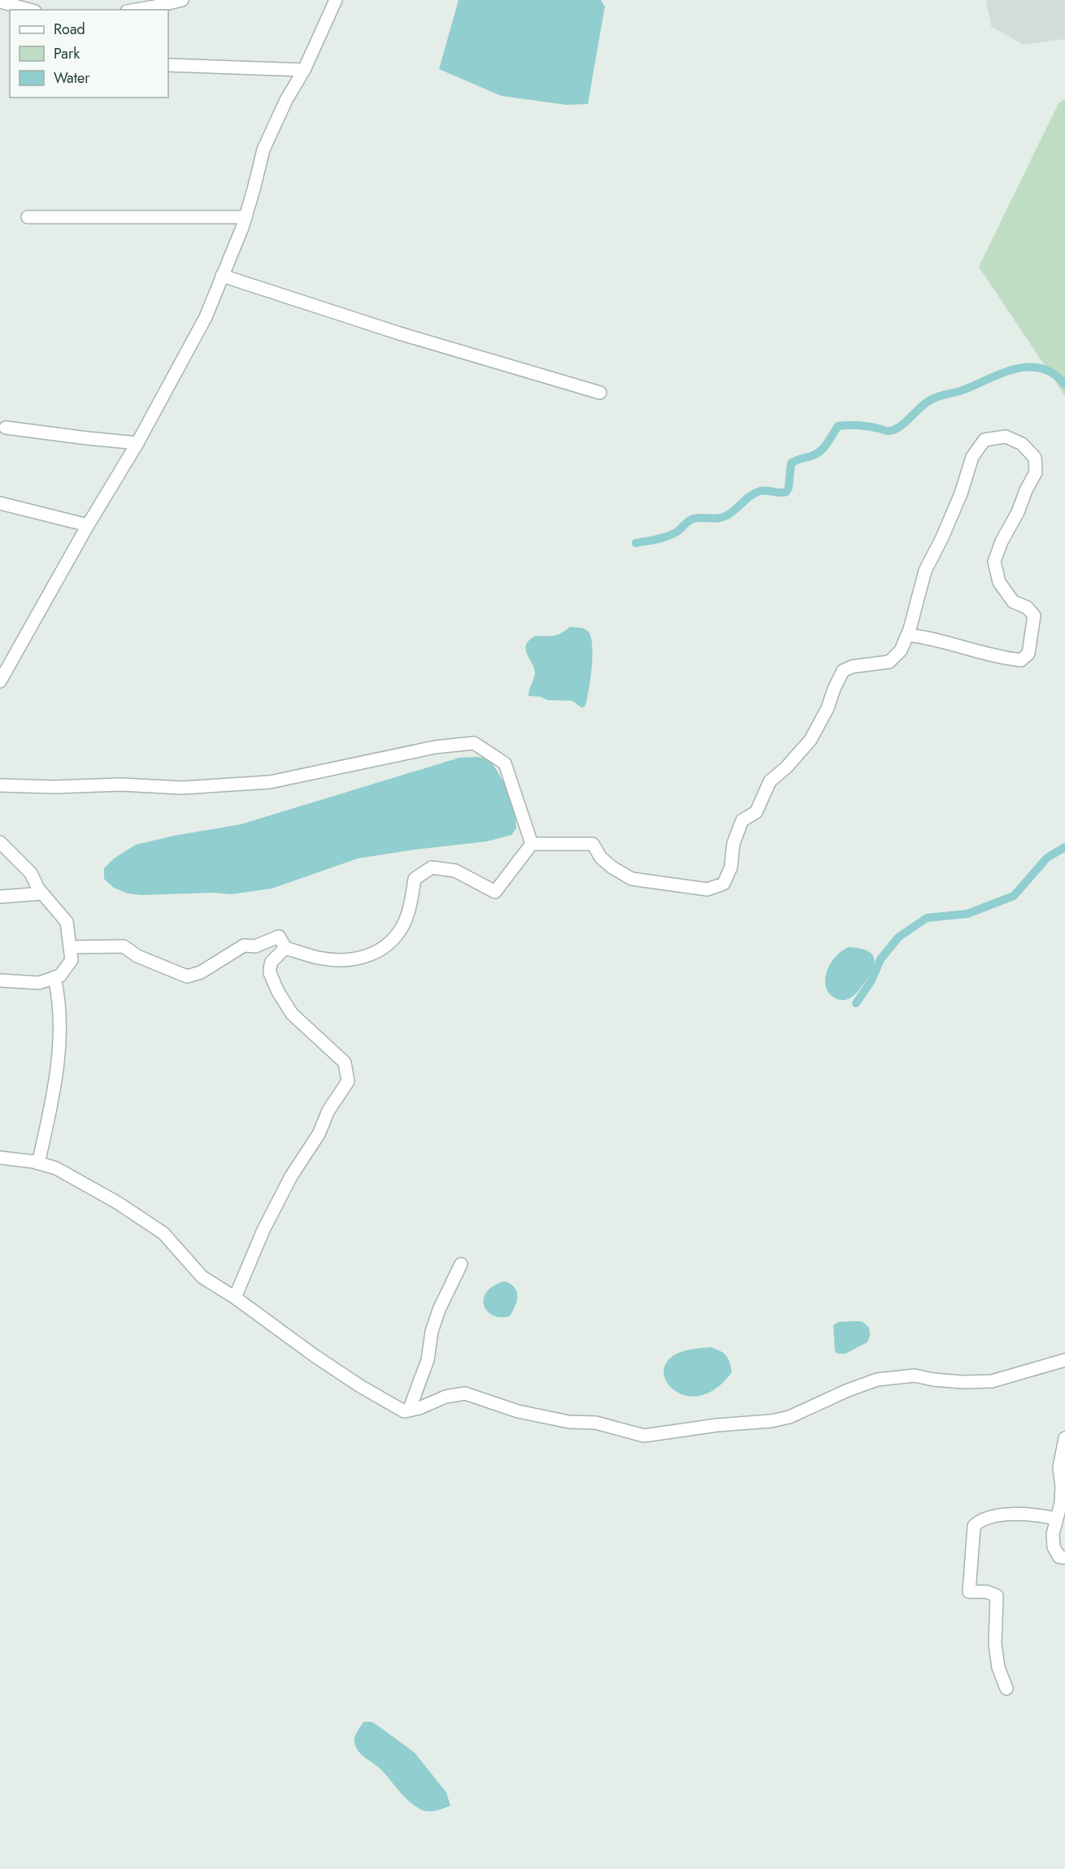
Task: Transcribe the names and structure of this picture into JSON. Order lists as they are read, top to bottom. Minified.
{"legend":["Road","Park","Water"]}
